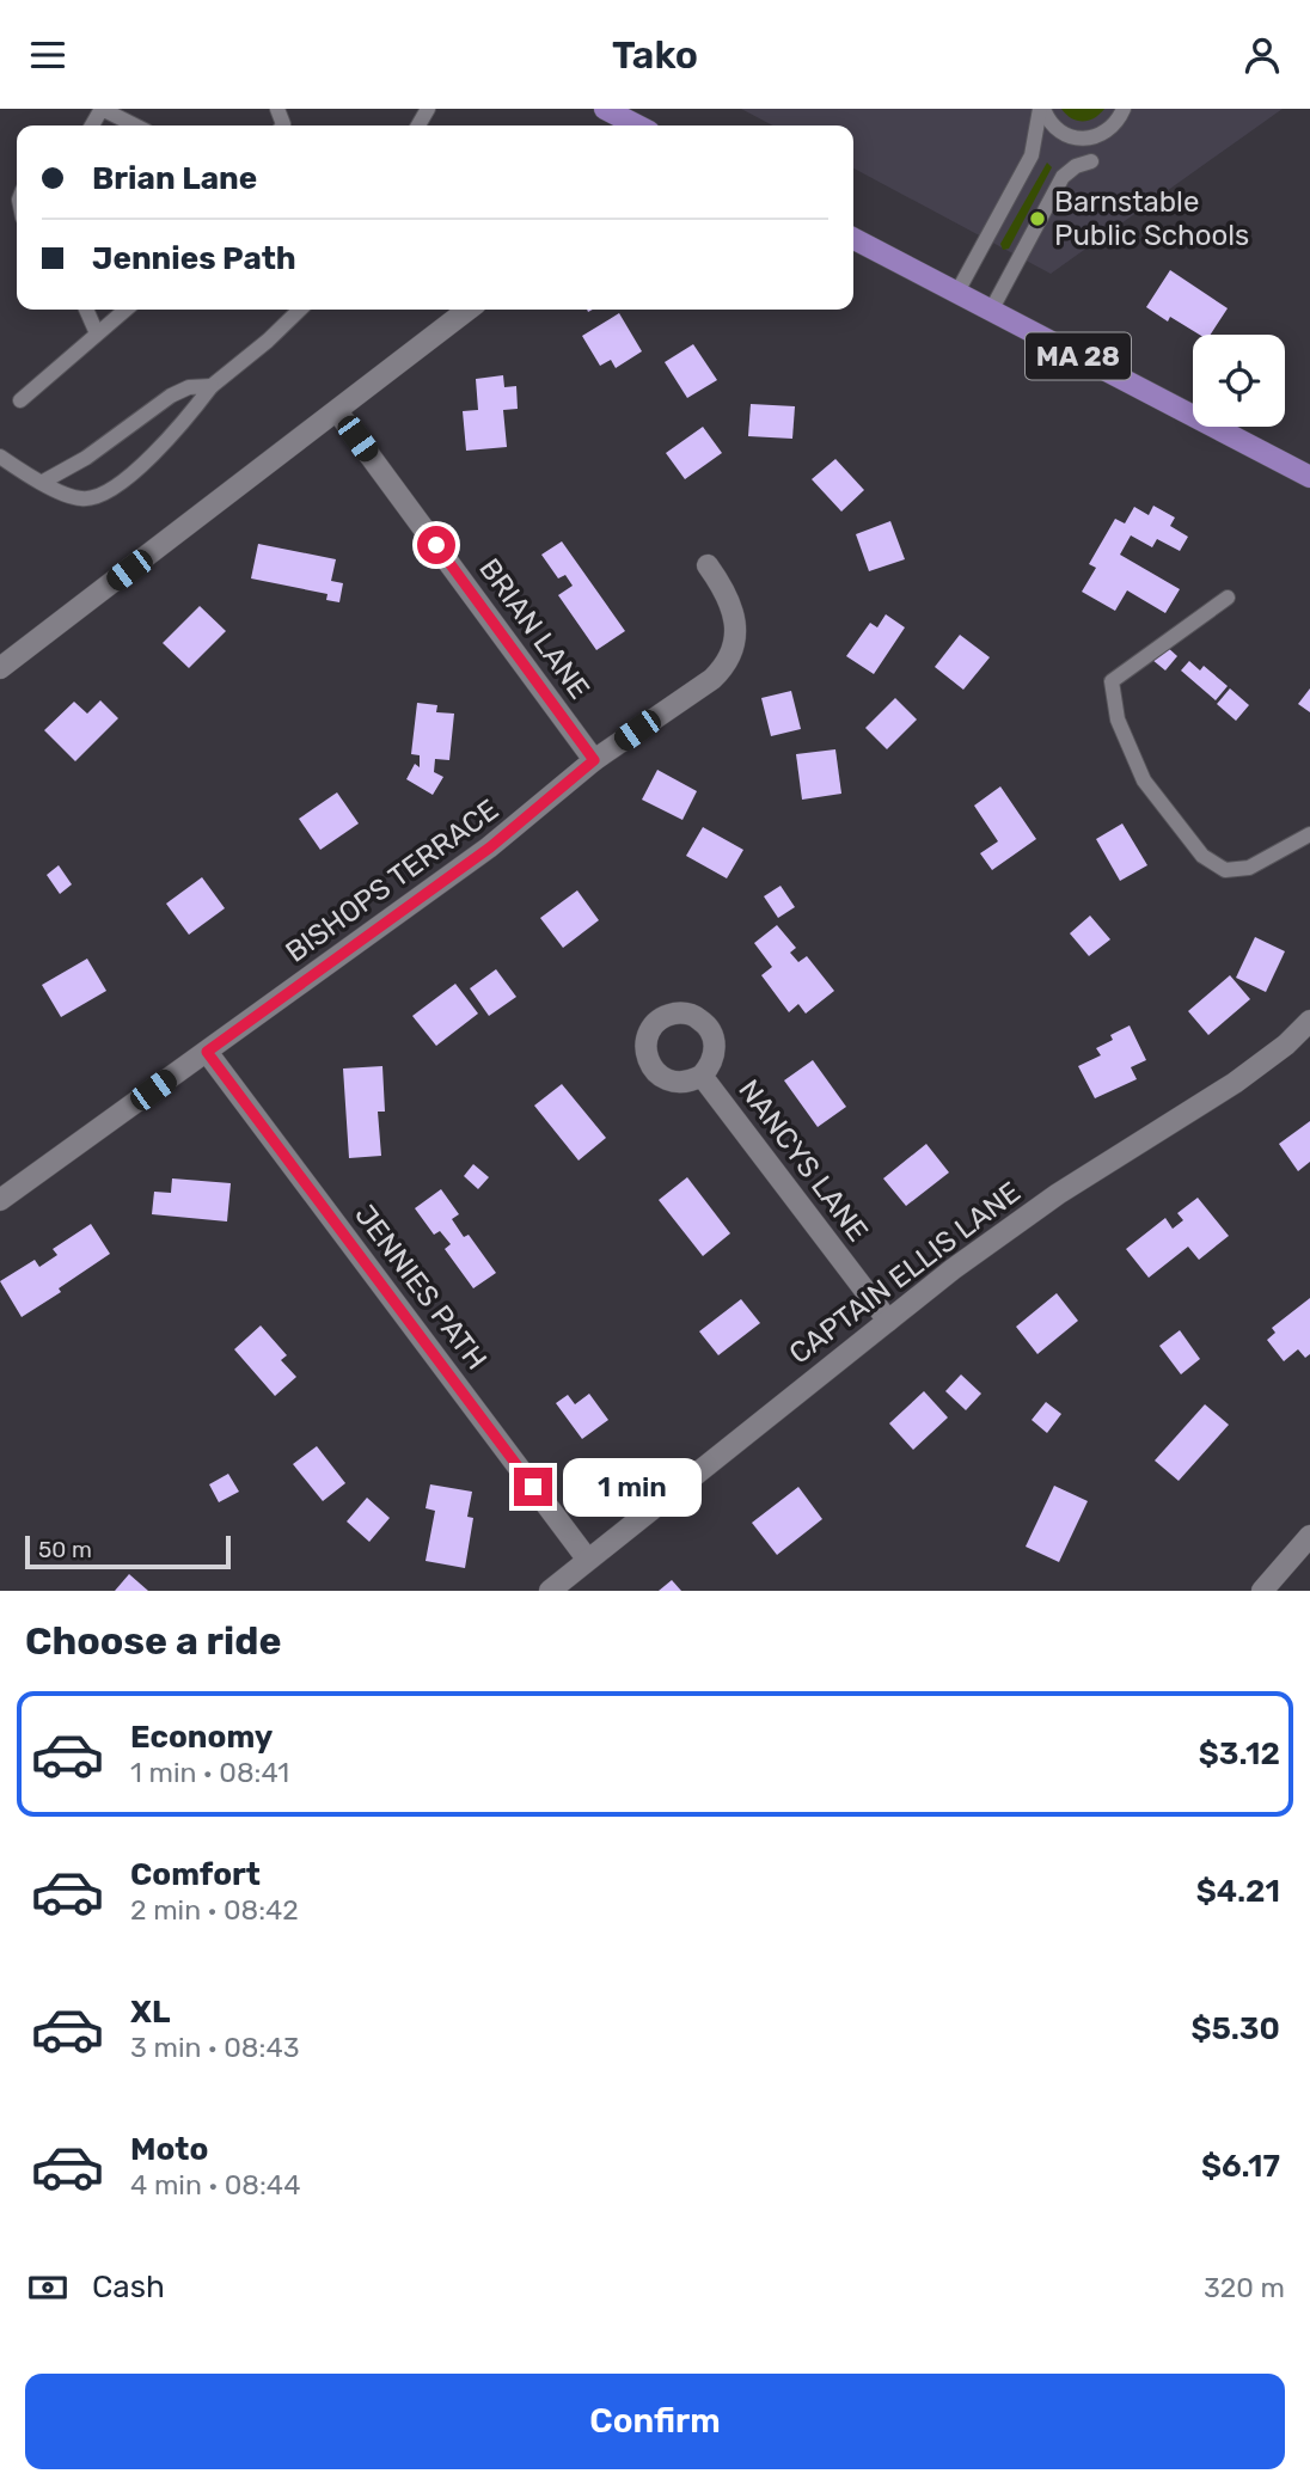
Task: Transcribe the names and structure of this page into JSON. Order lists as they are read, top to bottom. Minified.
{"streets":{"main road":["MA 28"],"street":["BRIAN LANE","BISHOPS TERRACE","NANCYS LANE","CAPTAIN ELLIS LANE","JENNIES PATH"]},"crossings":[["BRIAN LANE","BISHOPS TERRACE"],["BISHOPS TERRACE","JENNIES PATH"],["NANCYS LANE","CAPTAIN ELLIS LANE"],["CAPTAIN ELLIS LANE","JENNIES PATH"]],"places":["Barnstable Public Schools"],"scale_bar":"50 m","page":{"header":"Tako","banner":["Brian Lane","Jennies Path"],"bubble":"1 min","scale":"50 m","heading":"Choose a ride","list":[{"name":"Economy","note":"1 min · 08:41","value":"$3.12"},{"name":"Comfort","note":"2 min · 08:42","value":"$4.21"},{"name":"XL","note":"3 min · 08:43","value":"$5.30"},{"name":"Moto","note":"4 min · 08:44","value":"$6.17"}],"pay":["Cash","320 m"],"buttons":"Confirm"}}
